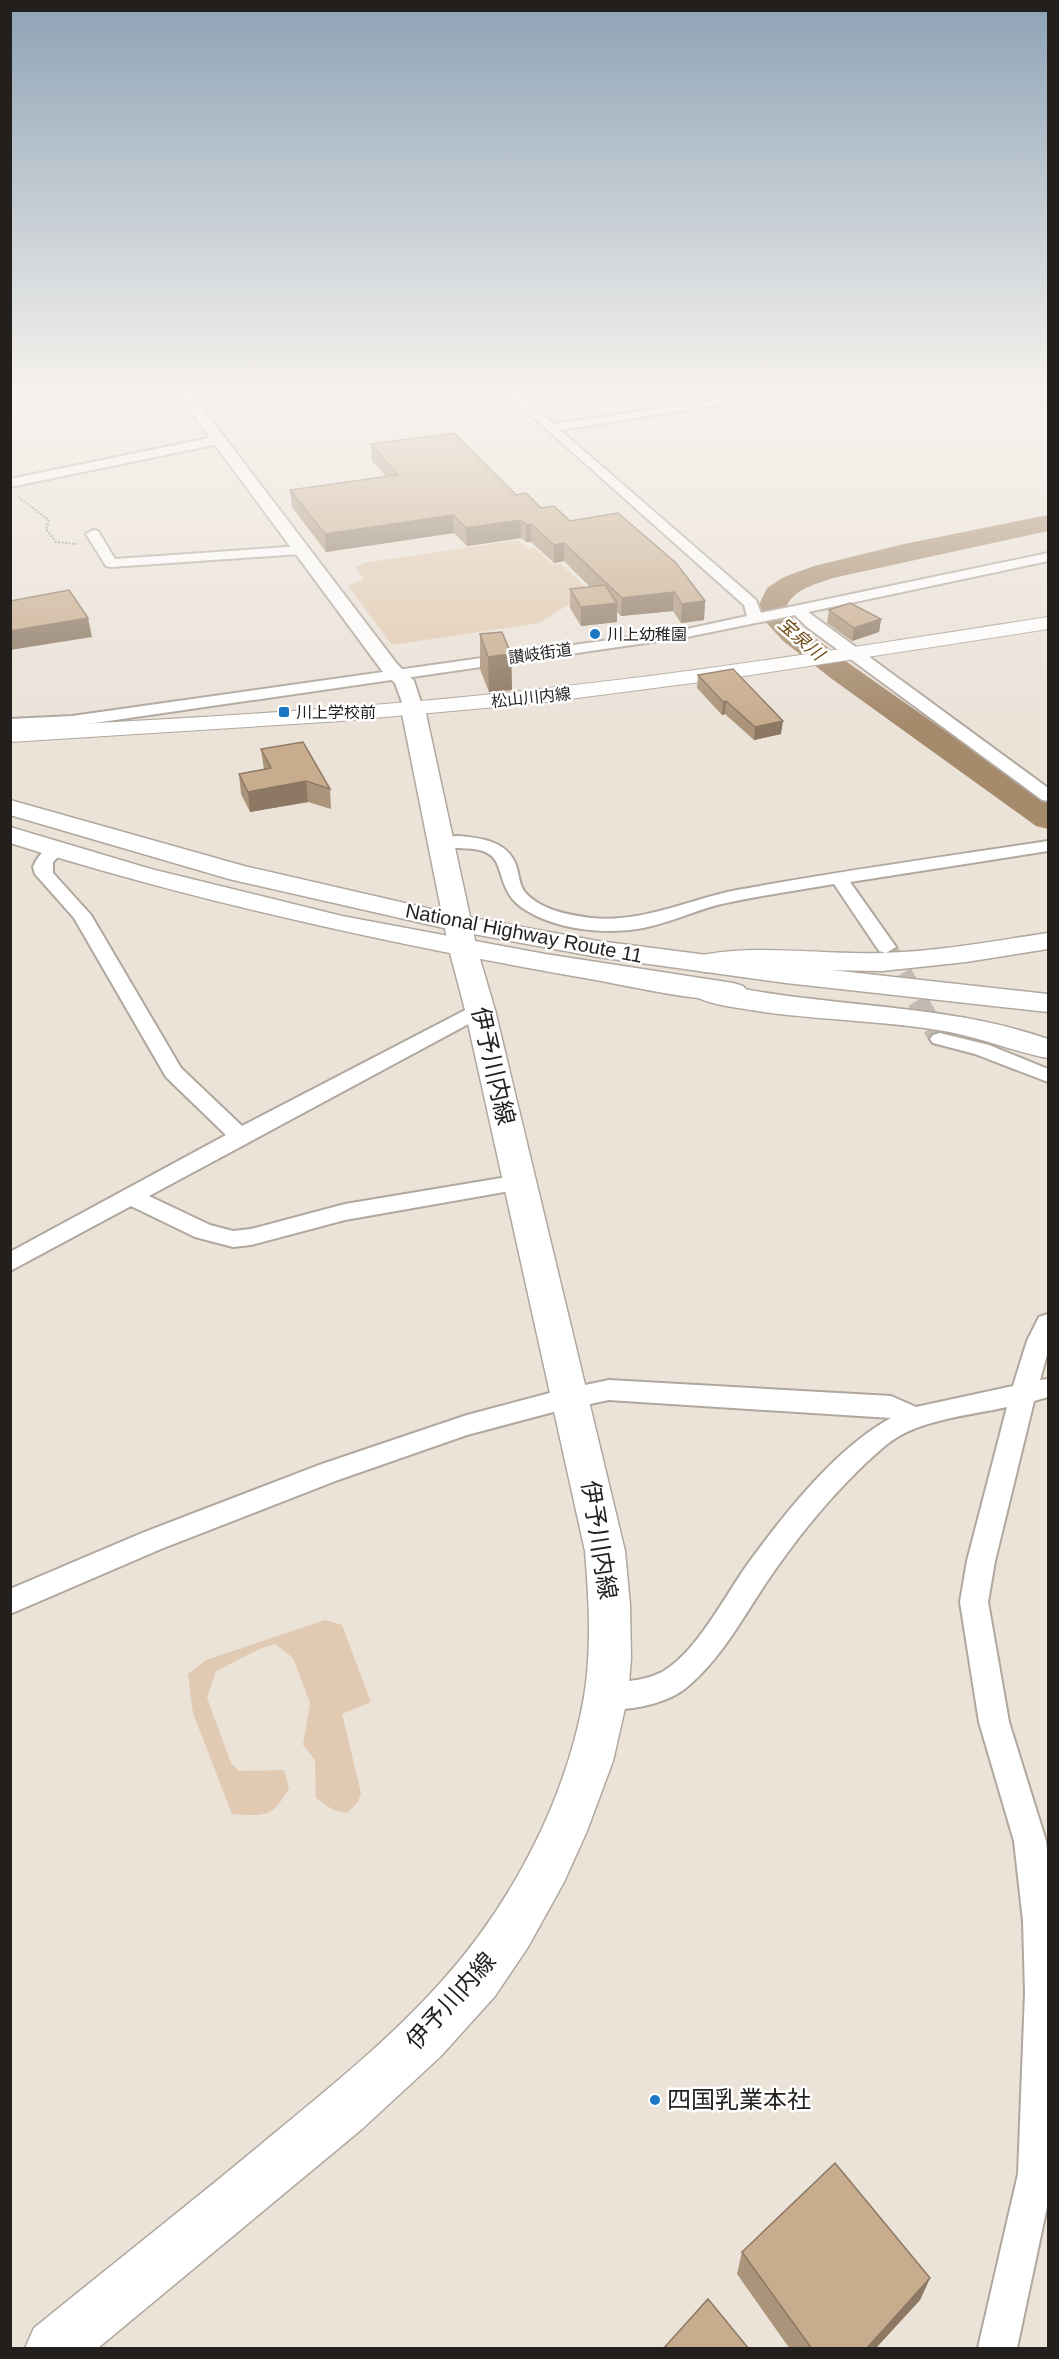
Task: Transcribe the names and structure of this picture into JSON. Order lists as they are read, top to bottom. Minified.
{"streets":{"main road":["松山川内線","National Highway Route 11","伊予川内線"],"street":["讃岐街道"]},"crossings":[["讃岐街道","松山川内線"],["松山川内線","伊予川内線"],["National Highway Route 11","伊予川内線"]],"water":["宝泉川"],"places":{"other":["川上幼稚園","四国乳業本社"],"transit":["川上学校前"]}}
